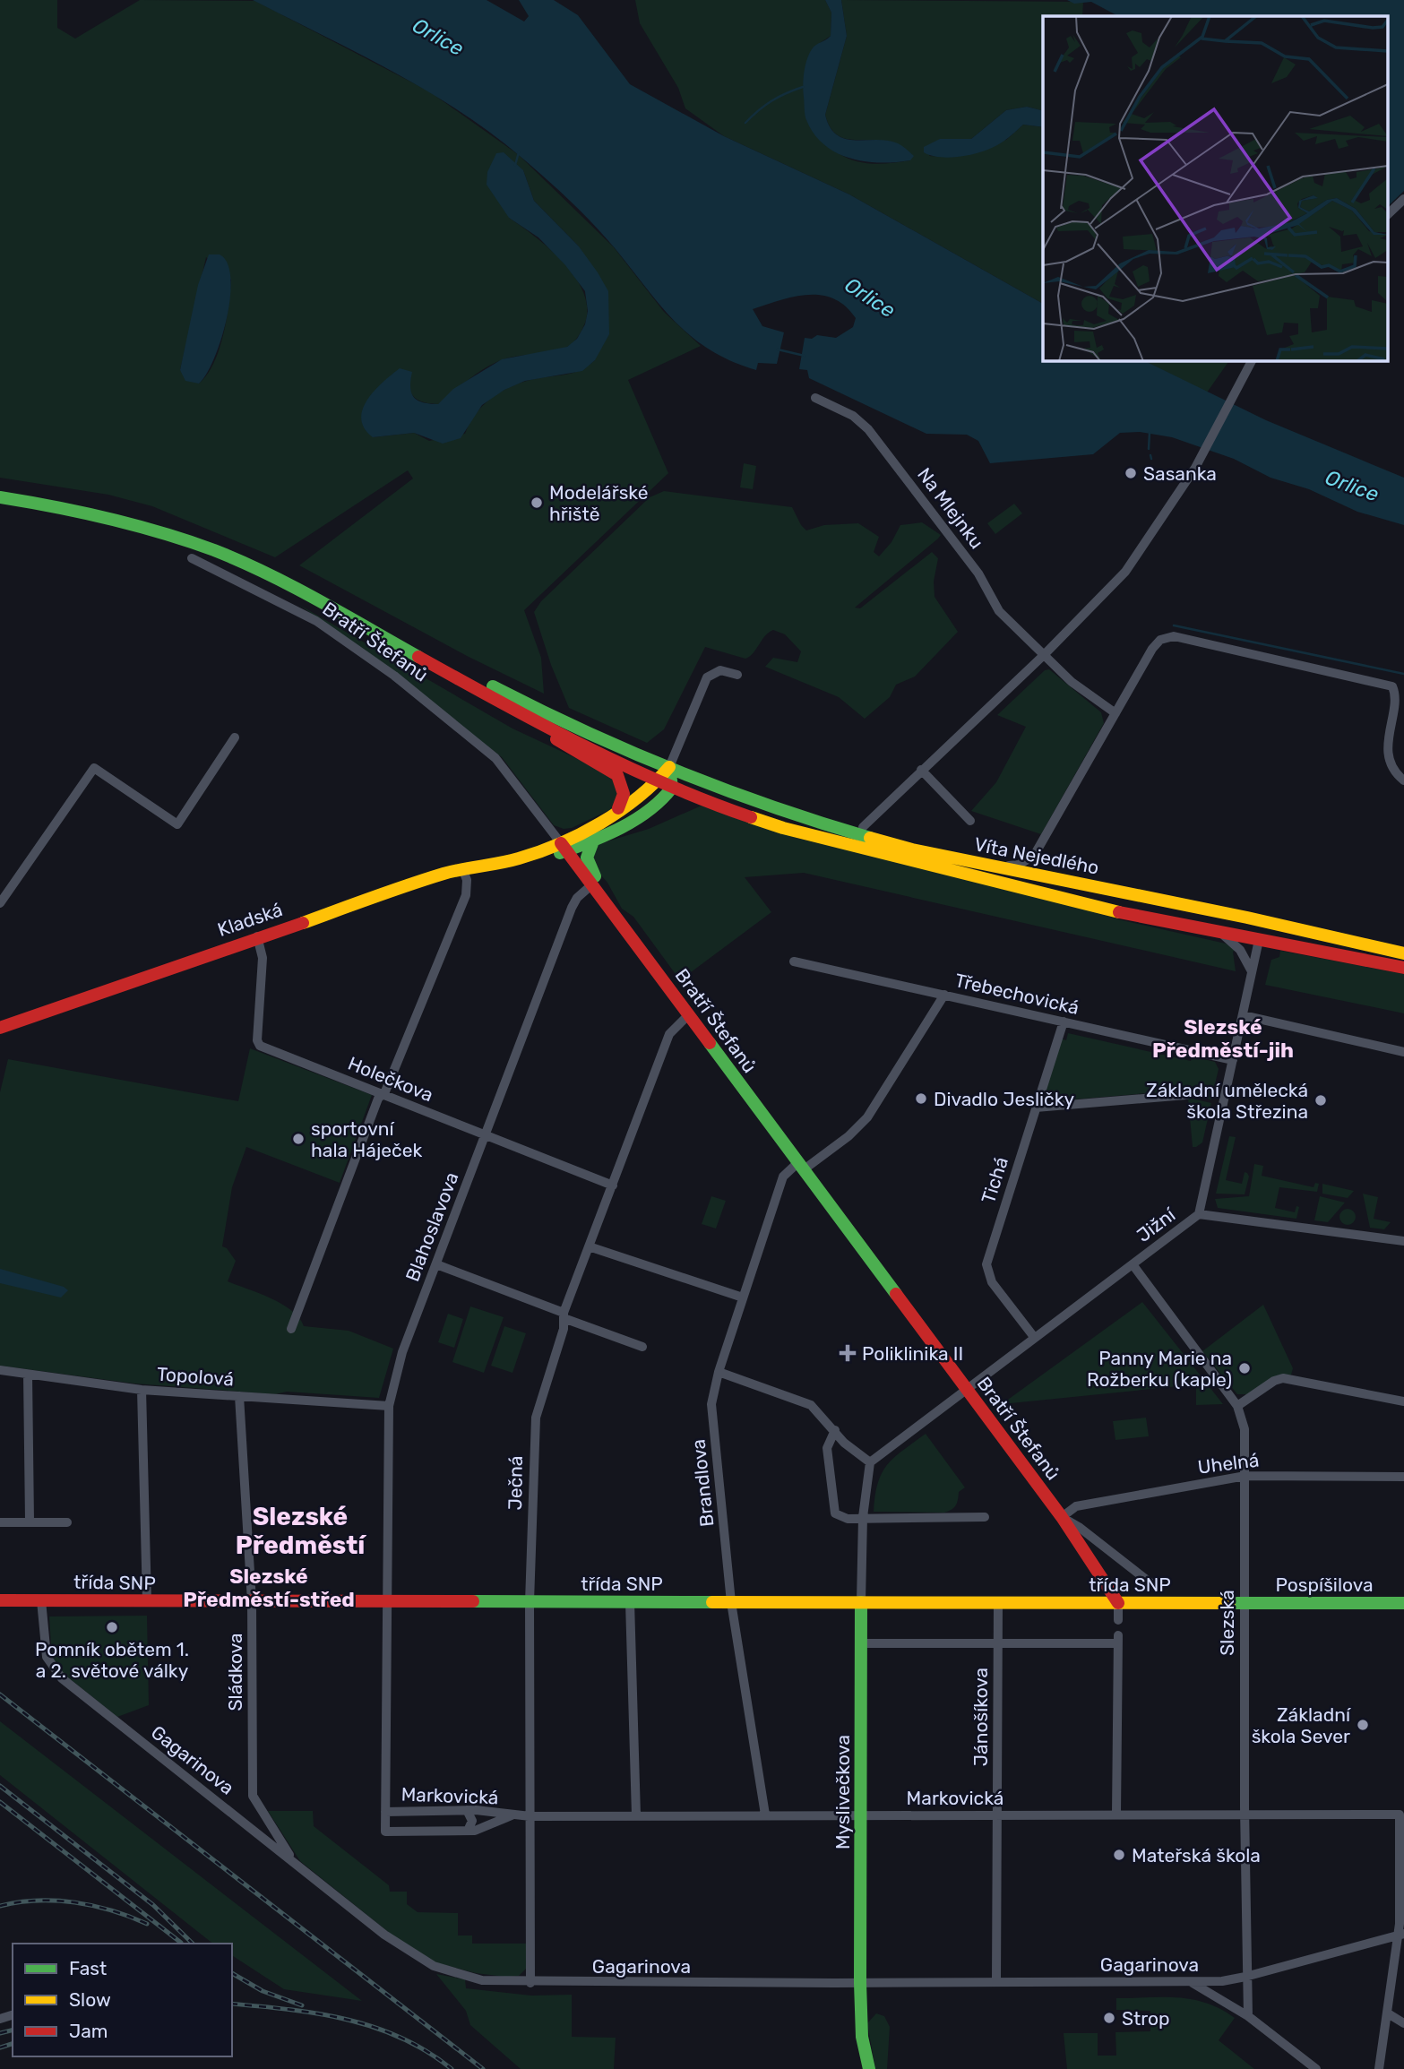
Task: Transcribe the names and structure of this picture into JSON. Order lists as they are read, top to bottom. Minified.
{"streets":{"main road":["Bratří Štefanů","Víta Nejedlého","Kladská","třída SNP","Pospíšilova","Myslivečkova"],"street":["Na Mlejnku","Třebechovická","Holečkova","Tichá","Jižní","Blahoslavova","Topolová","Uhelná","Ječná","Brandlova","Slezská","Sládkova","Jánošíkova","Gagarinova","Markovická"]},"crossings":[["Bratří Štefanů","Víta Nejedlého"],["Bratří Štefanů","Kladská"],["Bratří Štefanů","Jižní"],["Bratří Štefanů","Blahoslavova"],["Bratří Štefanů","Uhelná"],["Bratří Štefanů","Ječná"],["Bratří Štefanů","Brandlova"],["Bratří Štefanů","třída SNP"],["Víta Nejedlého","Kladská"],["Víta Nejedlého","Jižní"],["Kladská","Holečkova"],["Třebechovická","Tichá"],["Třebechovická","Jižní"],["Třebechovická","Brandlova"],["Holečkova","Blahoslavova"],["Holečkova","Ječná"],["Tichá","Jižní"],["Jižní","Slezská"],["Blahoslavova","Topolová"],["Blahoslavova","třída SNP"],["Blahoslavova","Markovická"],["Topolová","Sládkova"],["Uhelná","Slezská"],["Ječná","třída SNP"],["Ječná","Gagarinova"],["Ječná","Markovická"],["Brandlova","třída SNP"],["Brandlova","Markovická"],["třída SNP","Pospíšilova"],["třída SNP","Slezská"],["třída SNP","Sládkova"],["třída SNP","Jánošíkova"],["třída SNP","Gagarinova"],["třída SNP","Myslivečkova"],["Pospíšilova","Slezská"],["Slezská","Gagarinova"],["Slezská","Markovická"],["Sládkova","Gagarinova"],["Jánošíkova","Gagarinova"],["Jánošíkova","Markovická"],["Gagarinova","Myslivečkova"],["Gagarinova","Markovická"],["Myslivečkova","Markovická"]],"districts":["Slezské Předměstí-jih","Slezské Předměstí","Slezské Předměstí-střed"],"water":["Orlice"],"places":{"other":["Sasanka","Modelářské hřiště","Divadlo Jesličky","Základní umělecká škola Střezina","sportovní hala Háječek","Panny Marie na Rožberku (kaple)","Pomník obětem 1. a 2. světové války","Základní škola Sever","Mateřská škola","Strop"],"health":["Poliklinika II"]},"legend":["Fast","Slow","Jam"]}
